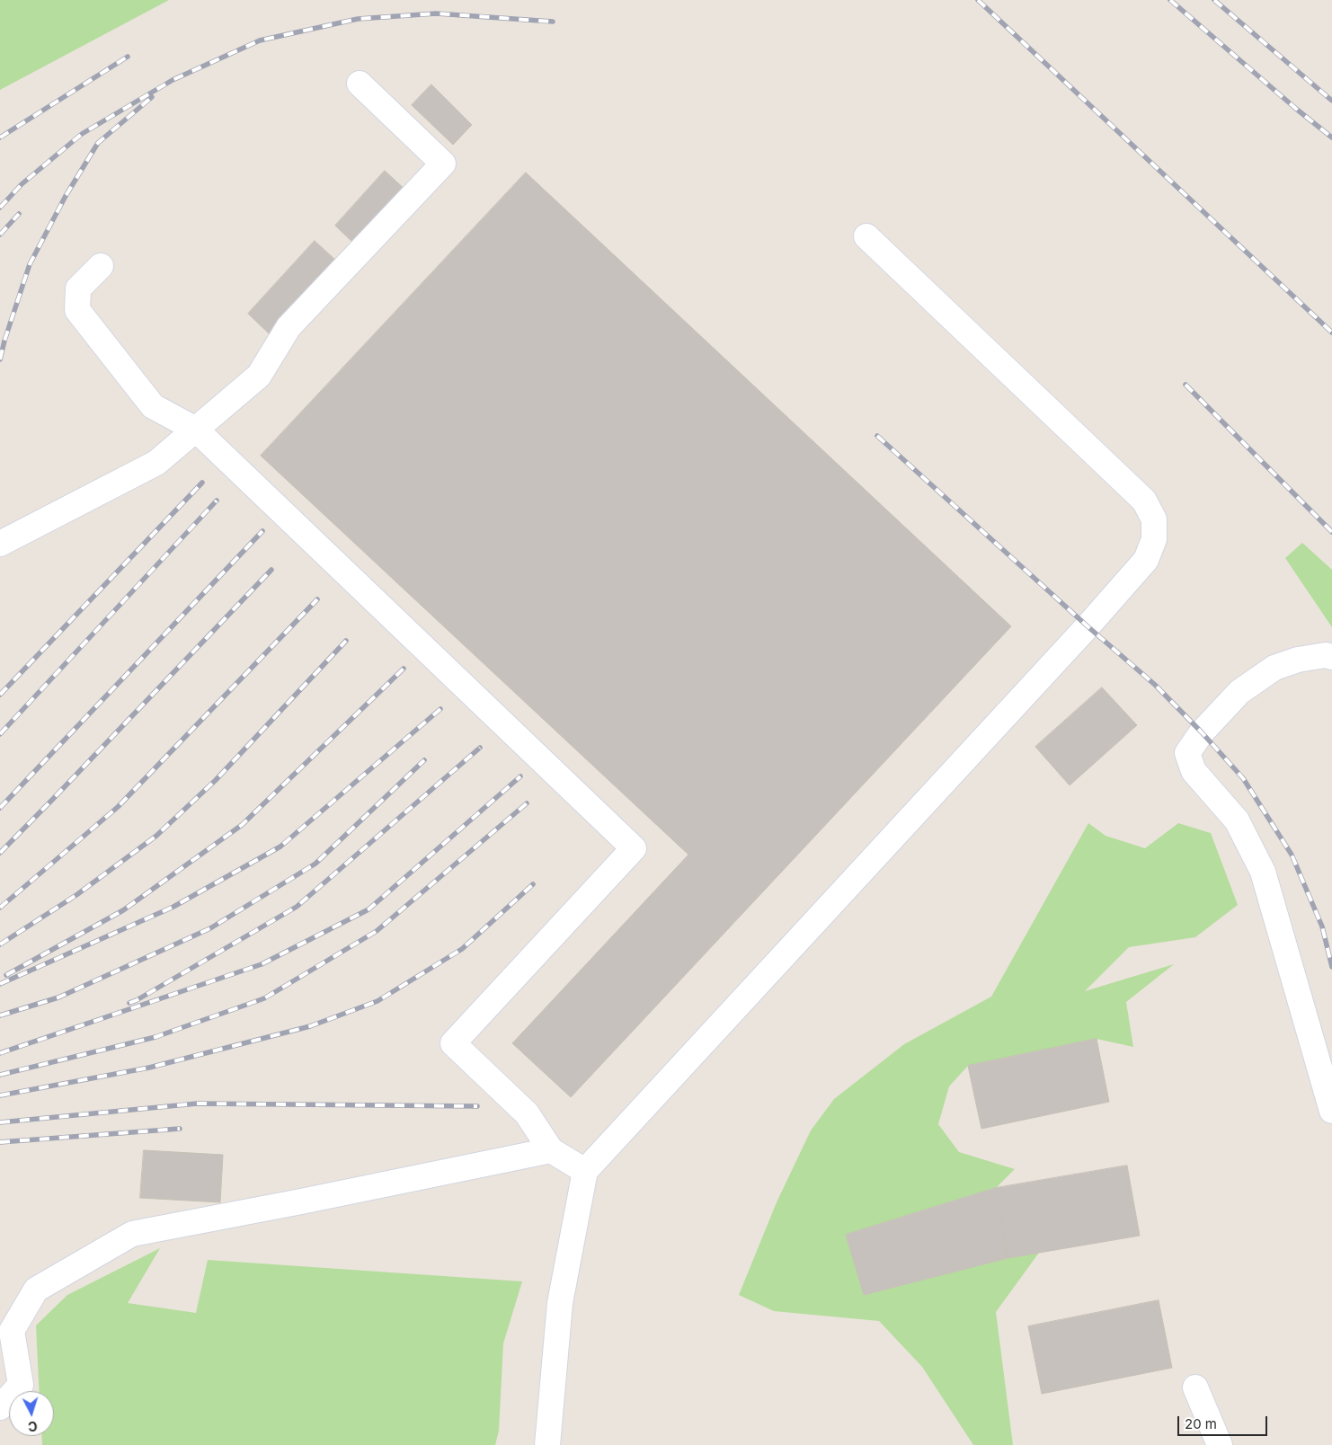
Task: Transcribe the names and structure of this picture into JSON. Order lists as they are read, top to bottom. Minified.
{"scale_bar":"20 m","north":"bottom"}
